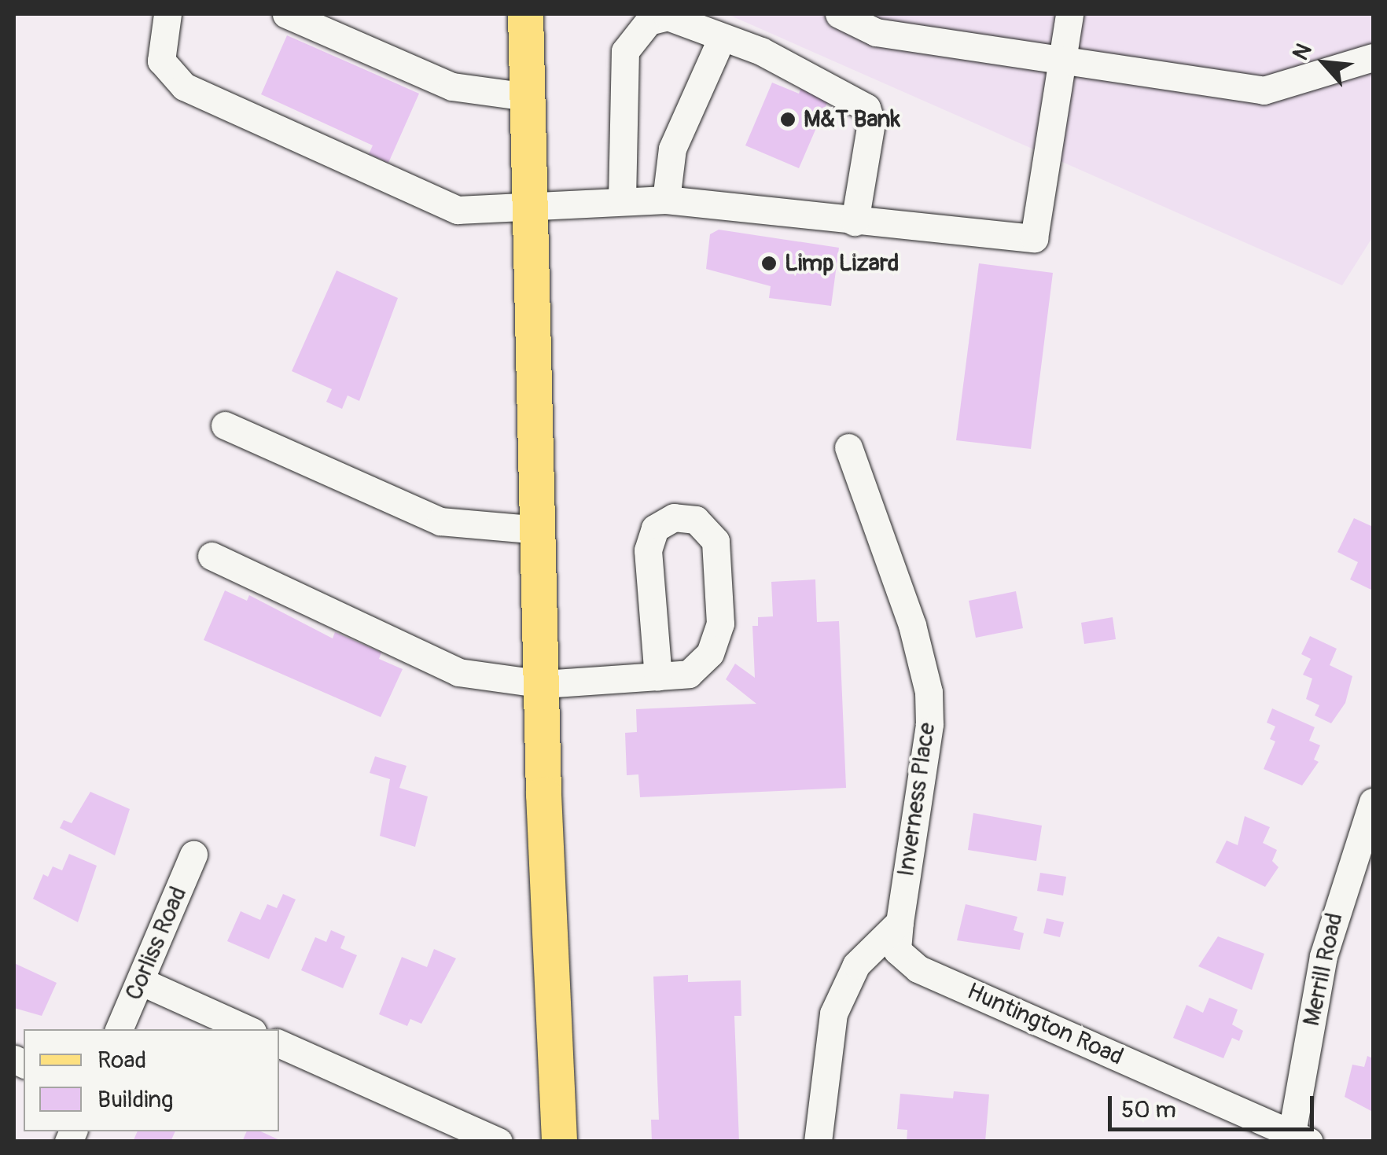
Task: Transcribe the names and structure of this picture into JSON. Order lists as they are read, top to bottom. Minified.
{"streets":{"street":["Inverness Place","Corliss Road","Merrill Road","Huntington Road"]},"crossings":[["Inverness Place","Huntington Road"],["Merrill Road","Huntington Road"]],"places":["M&T Bank","Limp Lizard"],"legend":["Road","Building"],"scale_bar":"50 m","north":"top left"}
